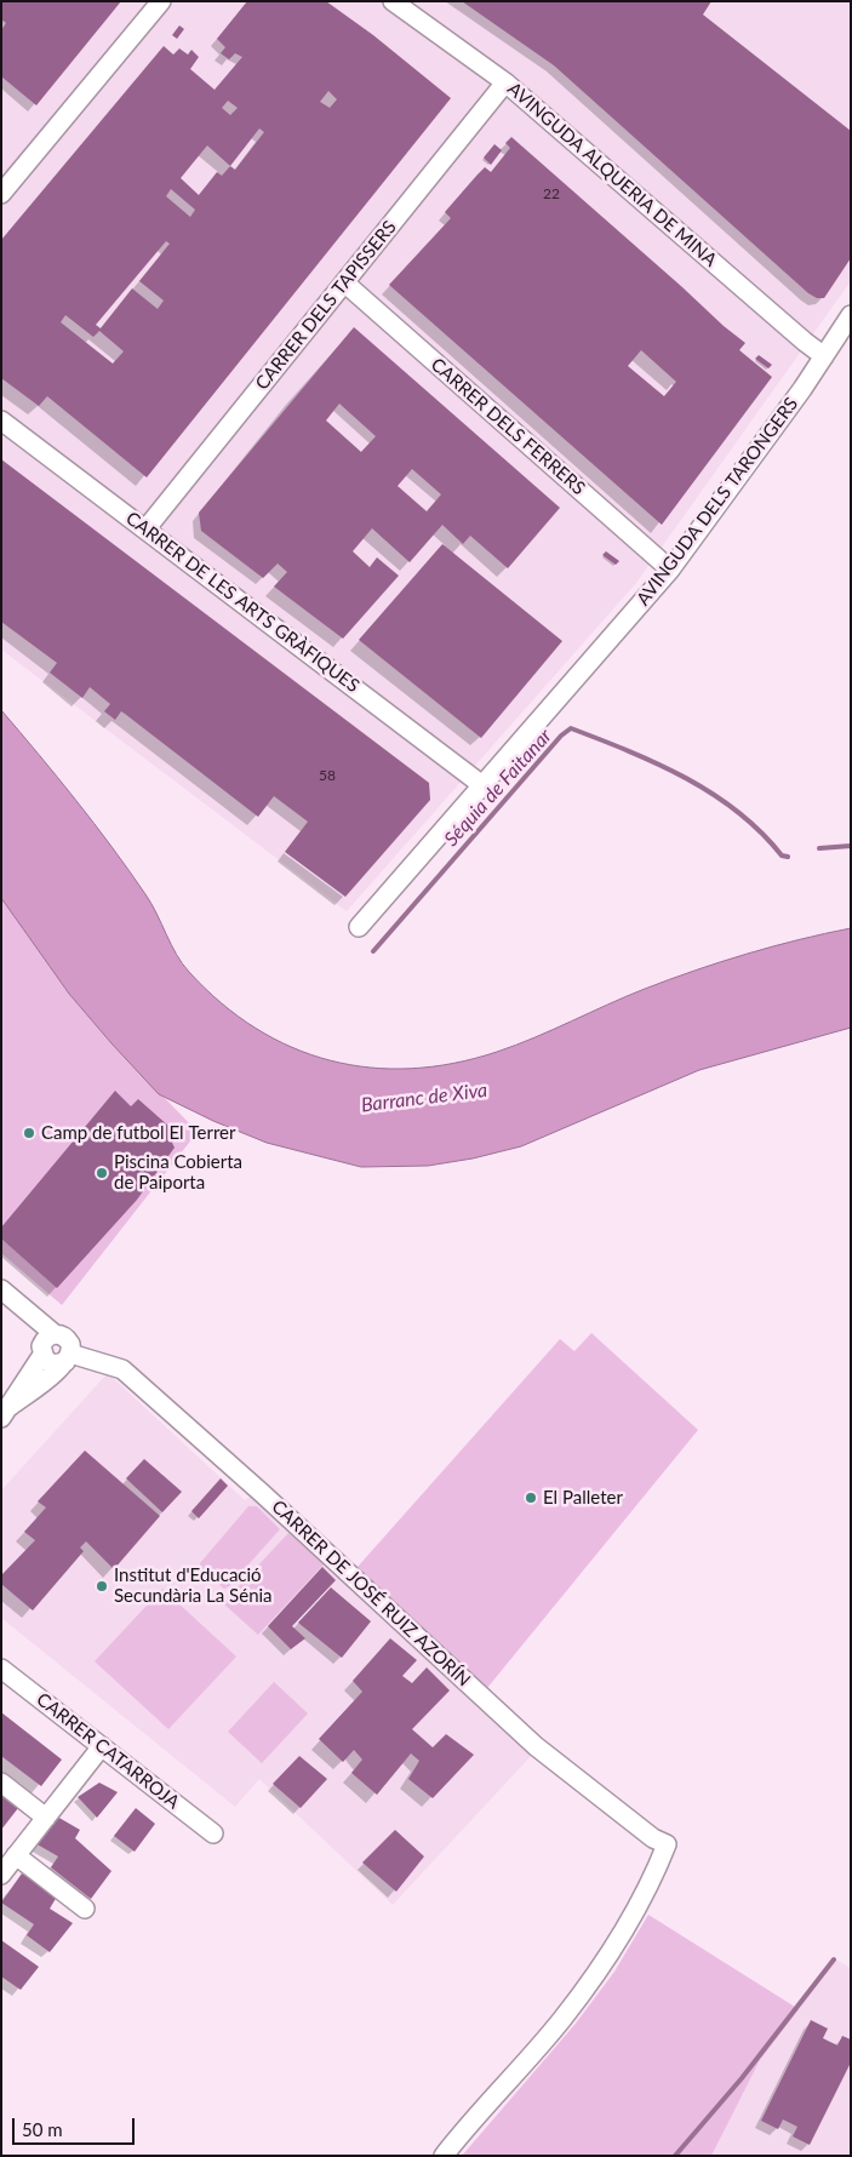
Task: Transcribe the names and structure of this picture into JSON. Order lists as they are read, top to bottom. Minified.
{"streets":{"street":["AVINGUDA ALQUERIA DE MINA","CARRER DELS TAPISSERS","CARRER DELS FERRERS","AVINGUDA DELS TARONGERS","CARRER DE LES ARTS GRÀFIQUES","CARRER DE JOSÉ RUIZ AZORÍN","CARRER CATARROJA"]},"crossings":[["AVINGUDA ALQUERIA DE MINA","CARRER DELS TAPISSERS"],["AVINGUDA ALQUERIA DE MINA","AVINGUDA DELS TARONGERS"],["CARRER DELS TAPISSERS","CARRER DELS FERRERS"],["CARRER DELS TAPISSERS","CARRER DE LES ARTS GRÀFIQUES"],["CARRER DELS FERRERS","AVINGUDA DELS TARONGERS"],["AVINGUDA DELS TARONGERS","CARRER DE LES ARTS GRÀFIQUES"]],"water":["Séquia de Faitanar","Barranc de Xiva"],"places":["Camp de futbol El Terrer","Piscina Cobierta de Paiporta","El Palleter","Institut d'Educació Secundària La Sénia"],"house_numbers":["22","58"],"scale_bar":"50 m"}
